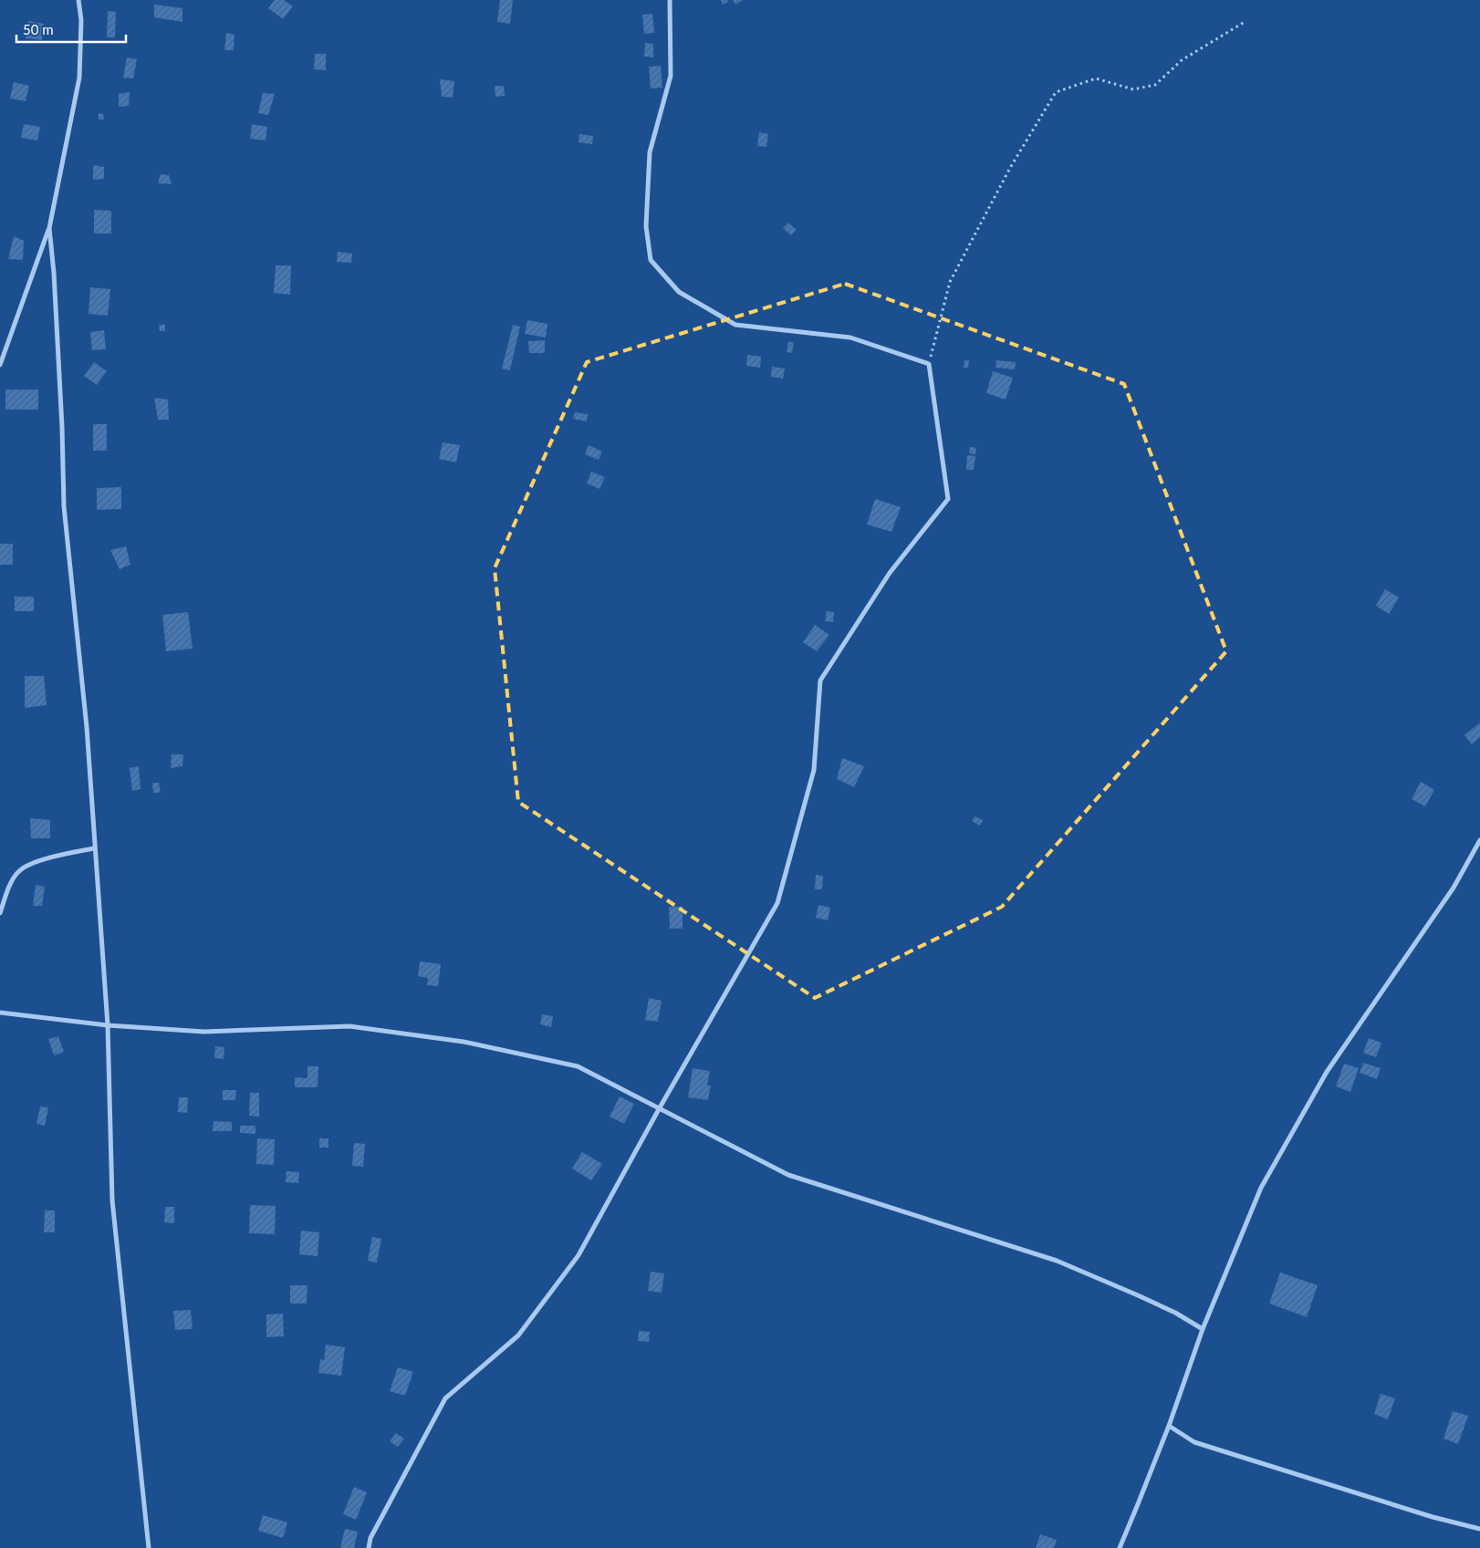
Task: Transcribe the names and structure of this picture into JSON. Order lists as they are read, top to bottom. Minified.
{"scale_bar":"50 m"}
